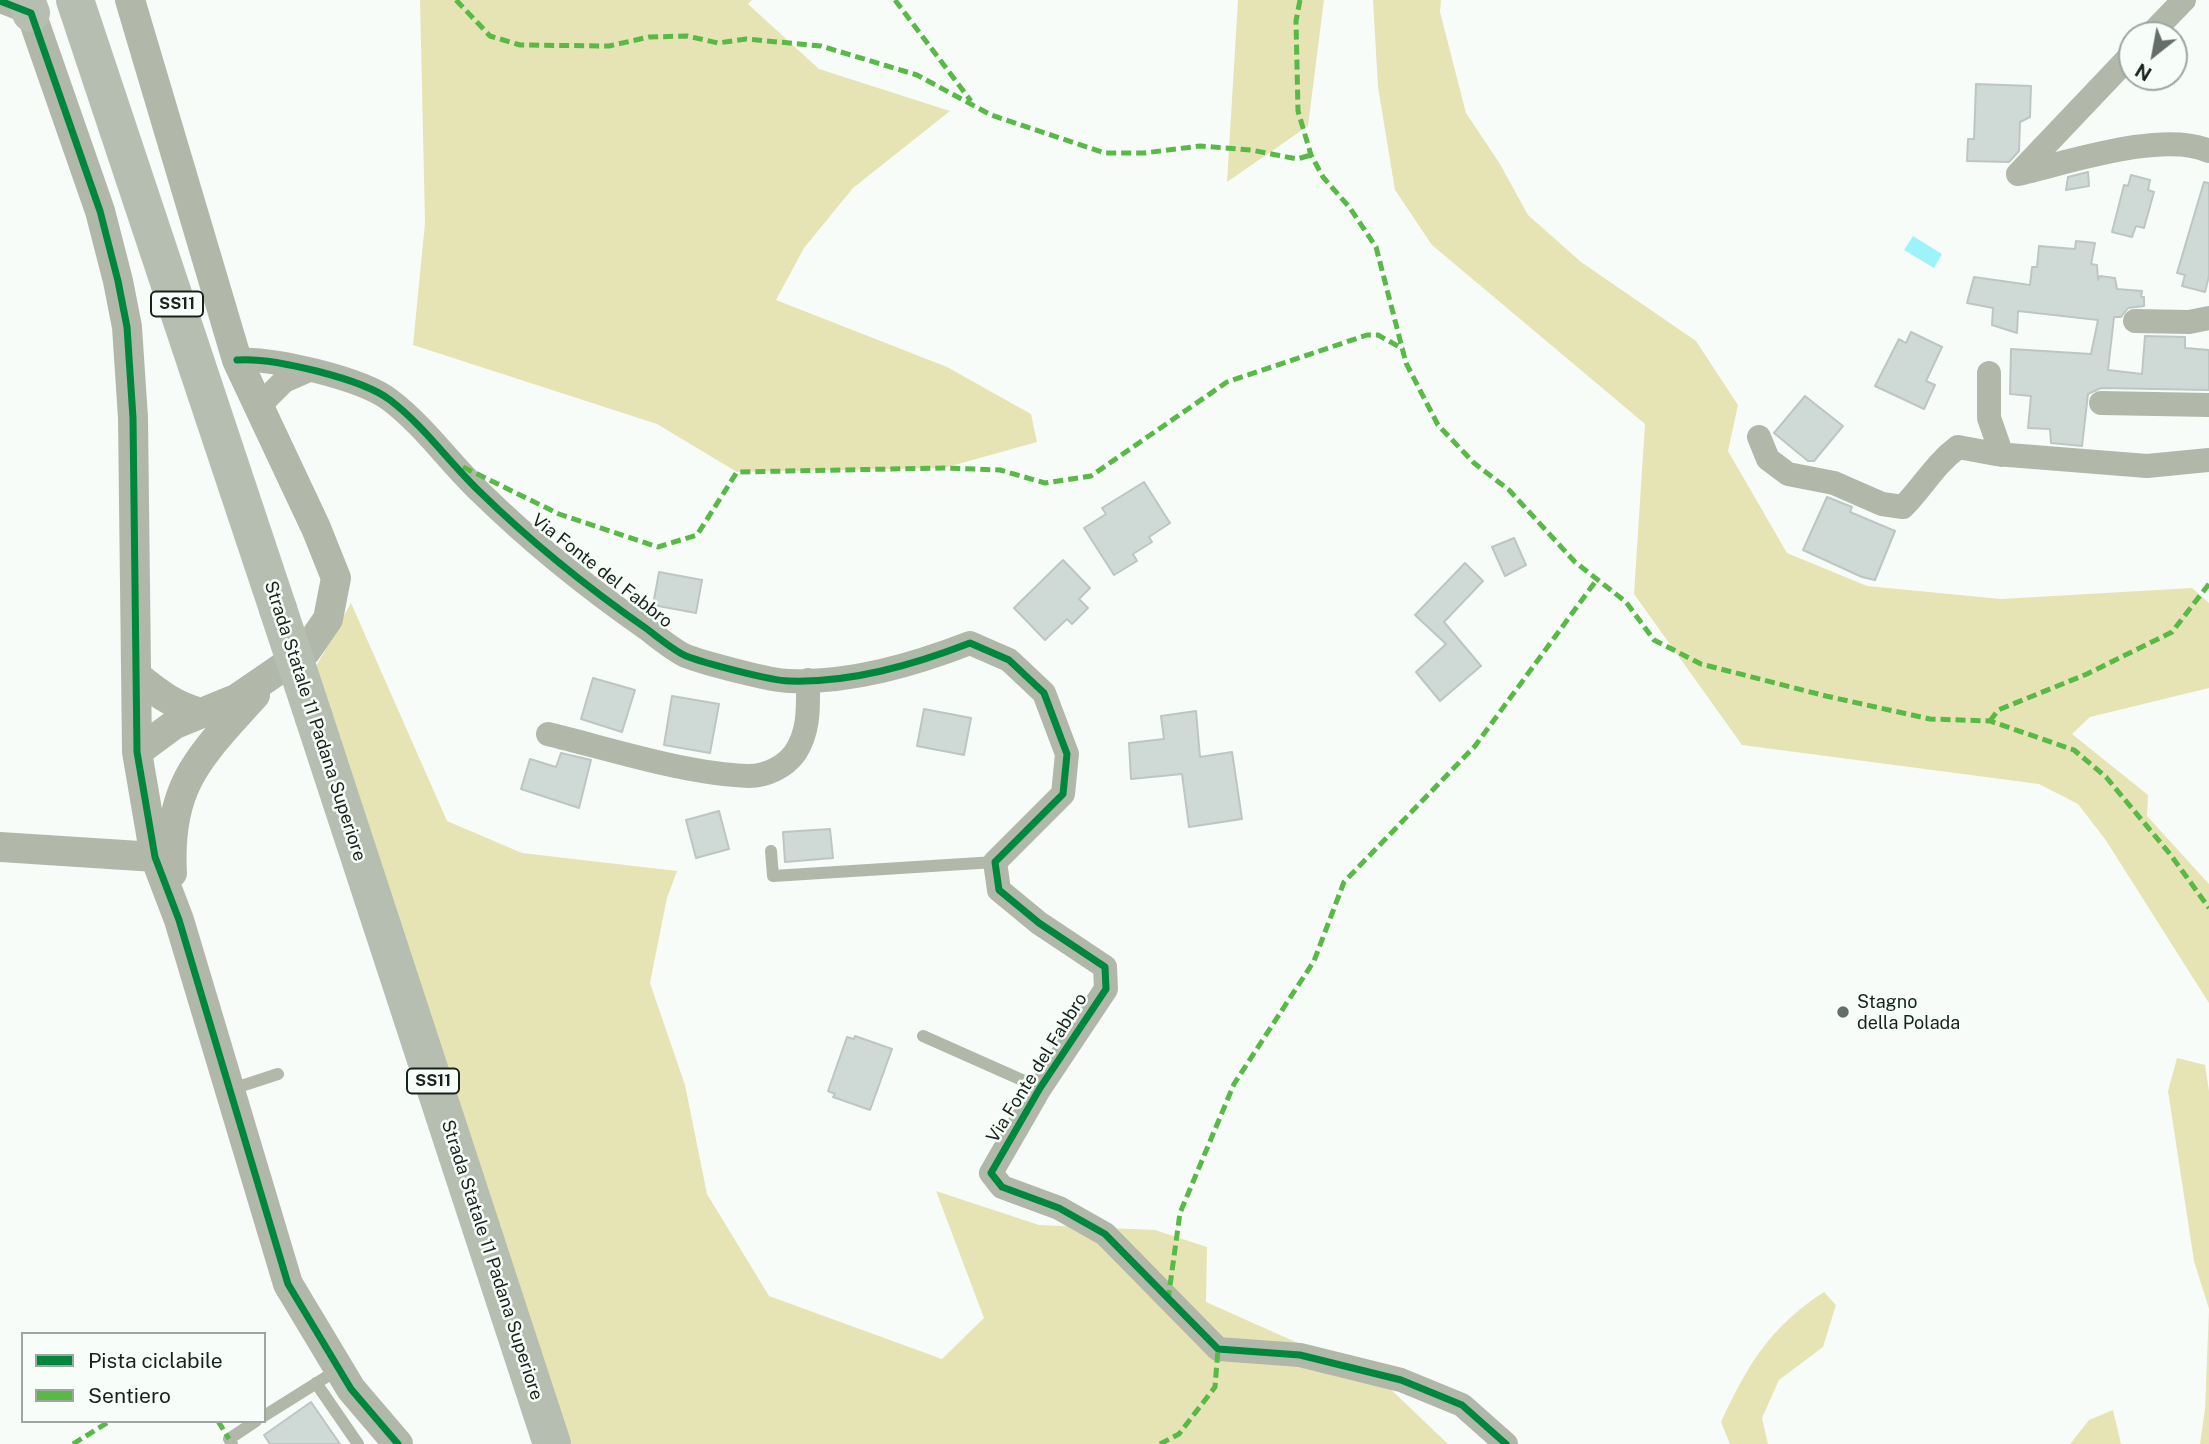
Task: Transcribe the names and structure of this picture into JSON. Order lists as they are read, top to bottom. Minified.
{"streets":{"highway":["SS11","Strada Statale 11 Padana Superiore"],"street":["Via Fonte del Fabbro"]},"places":["Stagno della Polada"],"legend":["Pista ciclabile","Sentiero"],"north":"bottom left"}
